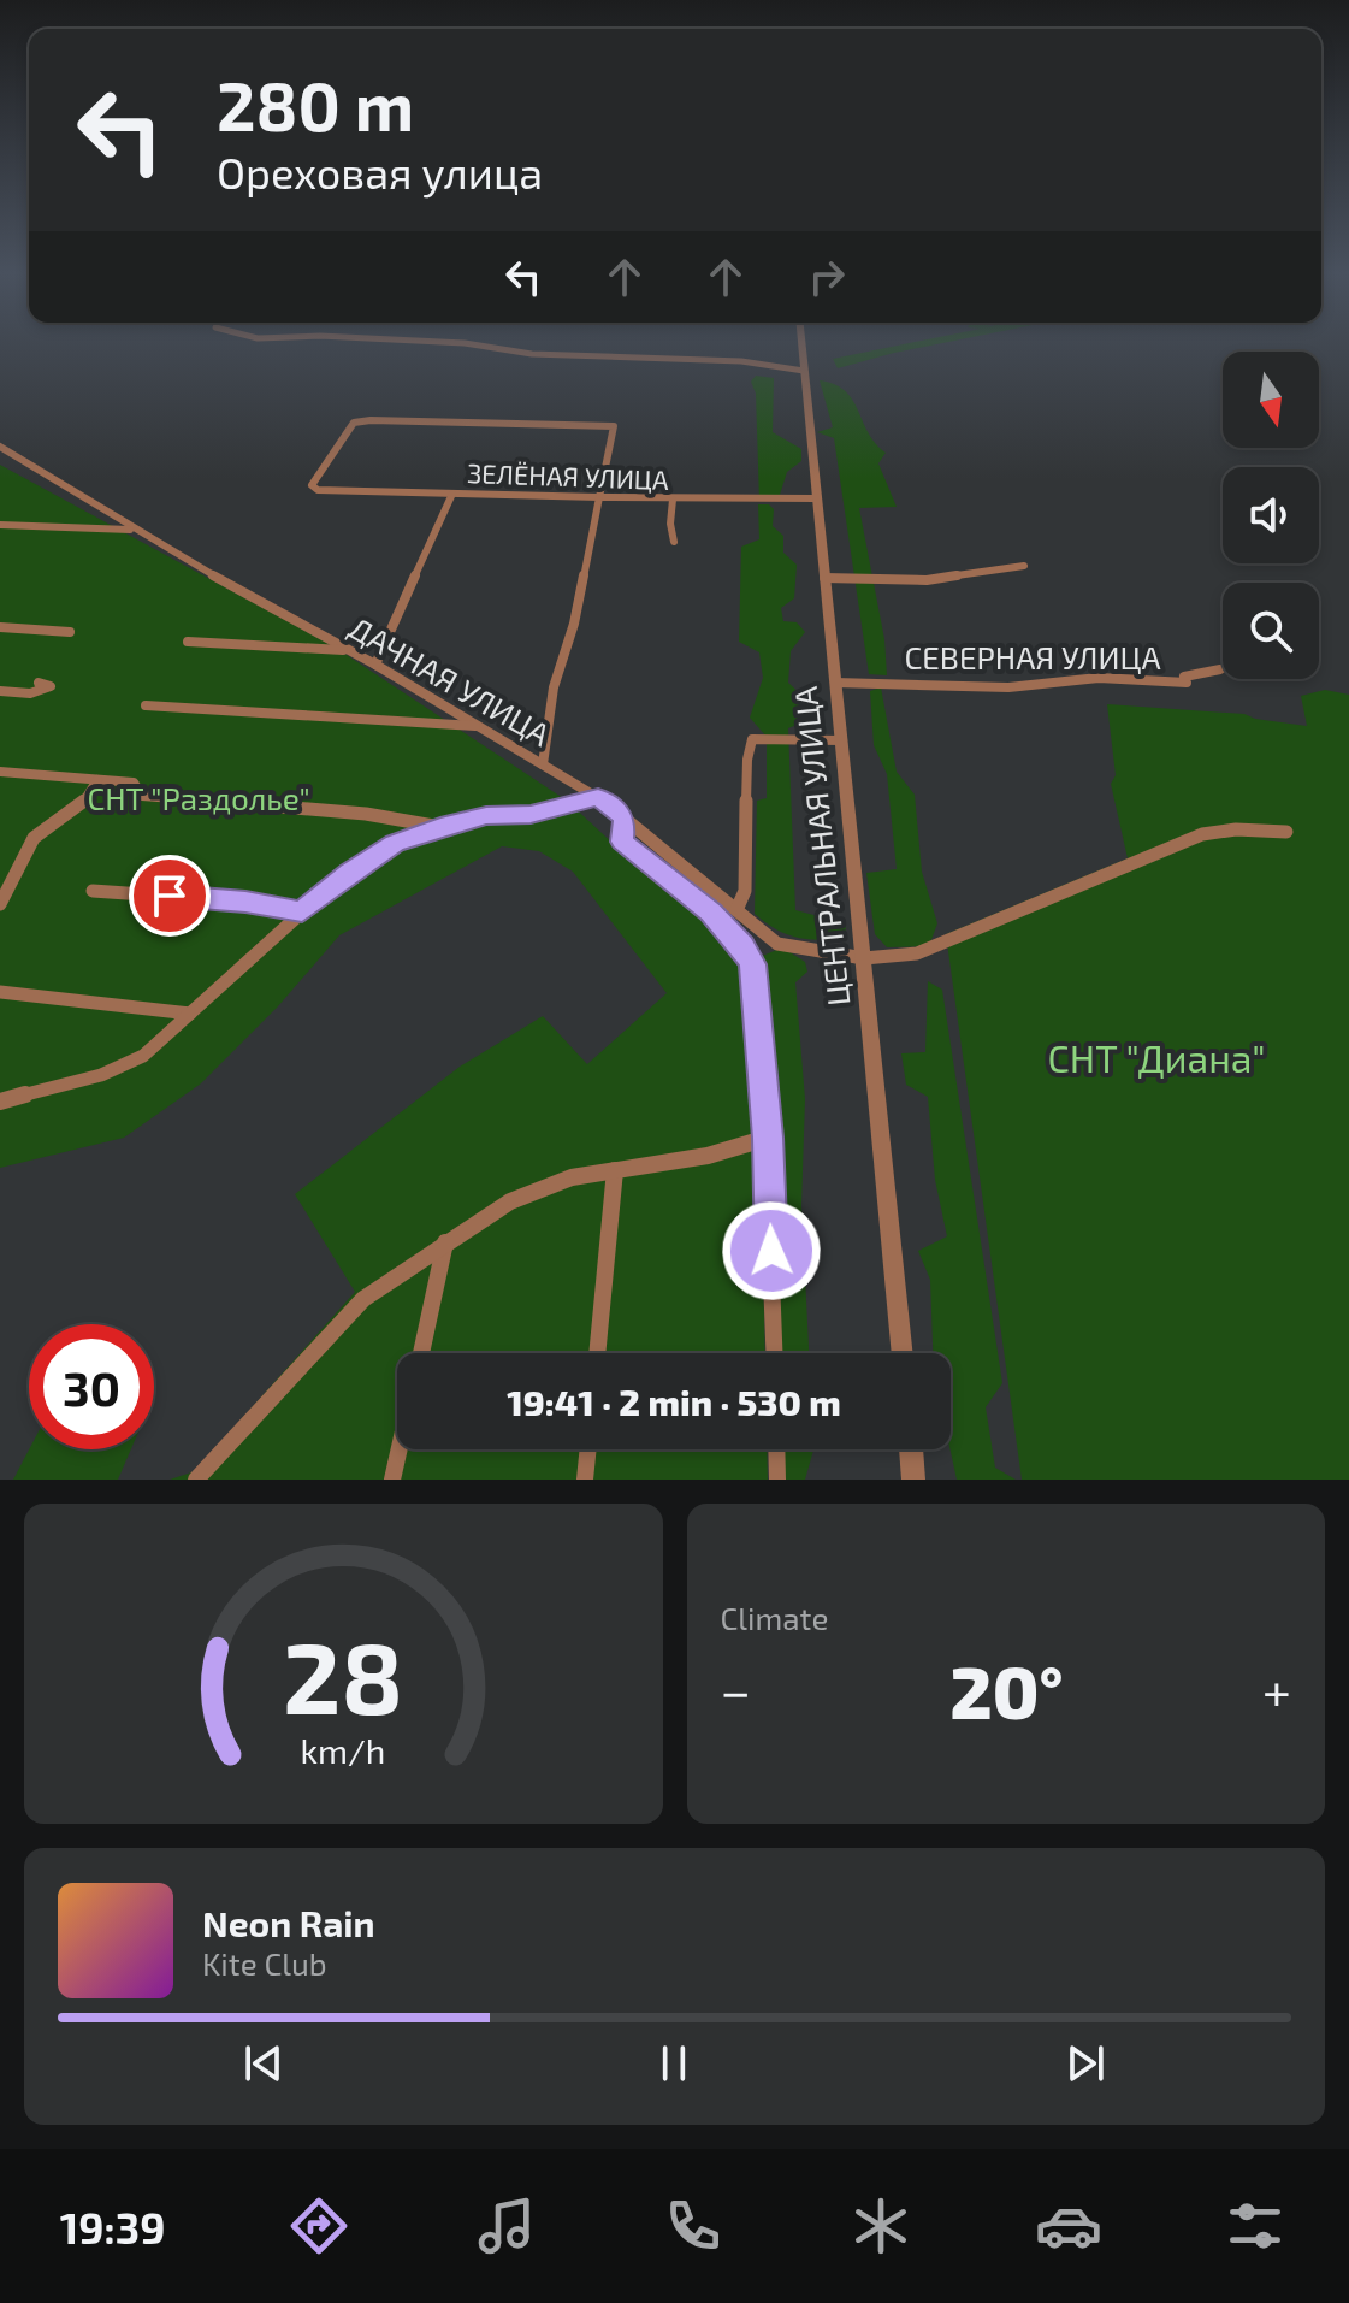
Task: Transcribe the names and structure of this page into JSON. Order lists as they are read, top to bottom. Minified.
{"streets":{"street":["ЗЕЛЁНАЯ УЛИЦА","СЕВЕРНАЯ УЛИЦА","ДАЧНАЯ УЛИЦА","ЦЕНТРАЛЬНАЯ УЛИЦА"]},"crossings":[["ЗЕЛЁНАЯ УЛИЦА","ЦЕНТРАЛЬНАЯ УЛИЦА"],["СЕВЕРНАЯ УЛИЦА","ЦЕНТРАЛЬНАЯ УЛИЦА"],["ДАЧНАЯ УЛИЦА","ЦЕНТРАЛЬНАЯ УЛИЦА"]],"parks":["СНТ \"Раздолье\"","СНТ \"Диана\""],"north":"bottom","page":{"turn":["280 m","Ореховая улица"],"limit":"30","trip":"19:41 · 2 min · 530 m","tile":"Climate","heat":["−","20°","+"],"song":["Neon Rain","Kite Club"],"tabs":"19:39","gauge":["28","km/h"]}}
